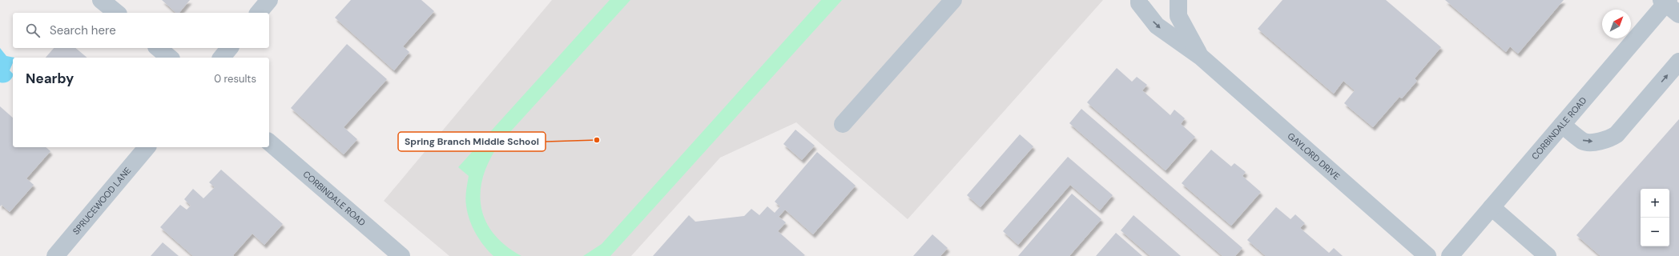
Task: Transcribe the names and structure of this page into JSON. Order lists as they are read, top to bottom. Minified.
{"streets":{"street":["CORBINDALE ROAD","GAYLORD DRIVE","SPRUCEWOOD LANE"]},"places":["Spring Branch Middle School"],"north":"top right","page":{"search":"Search here","heading":["Nearby","0 results"],"map_buttons":["+","−"]}}
